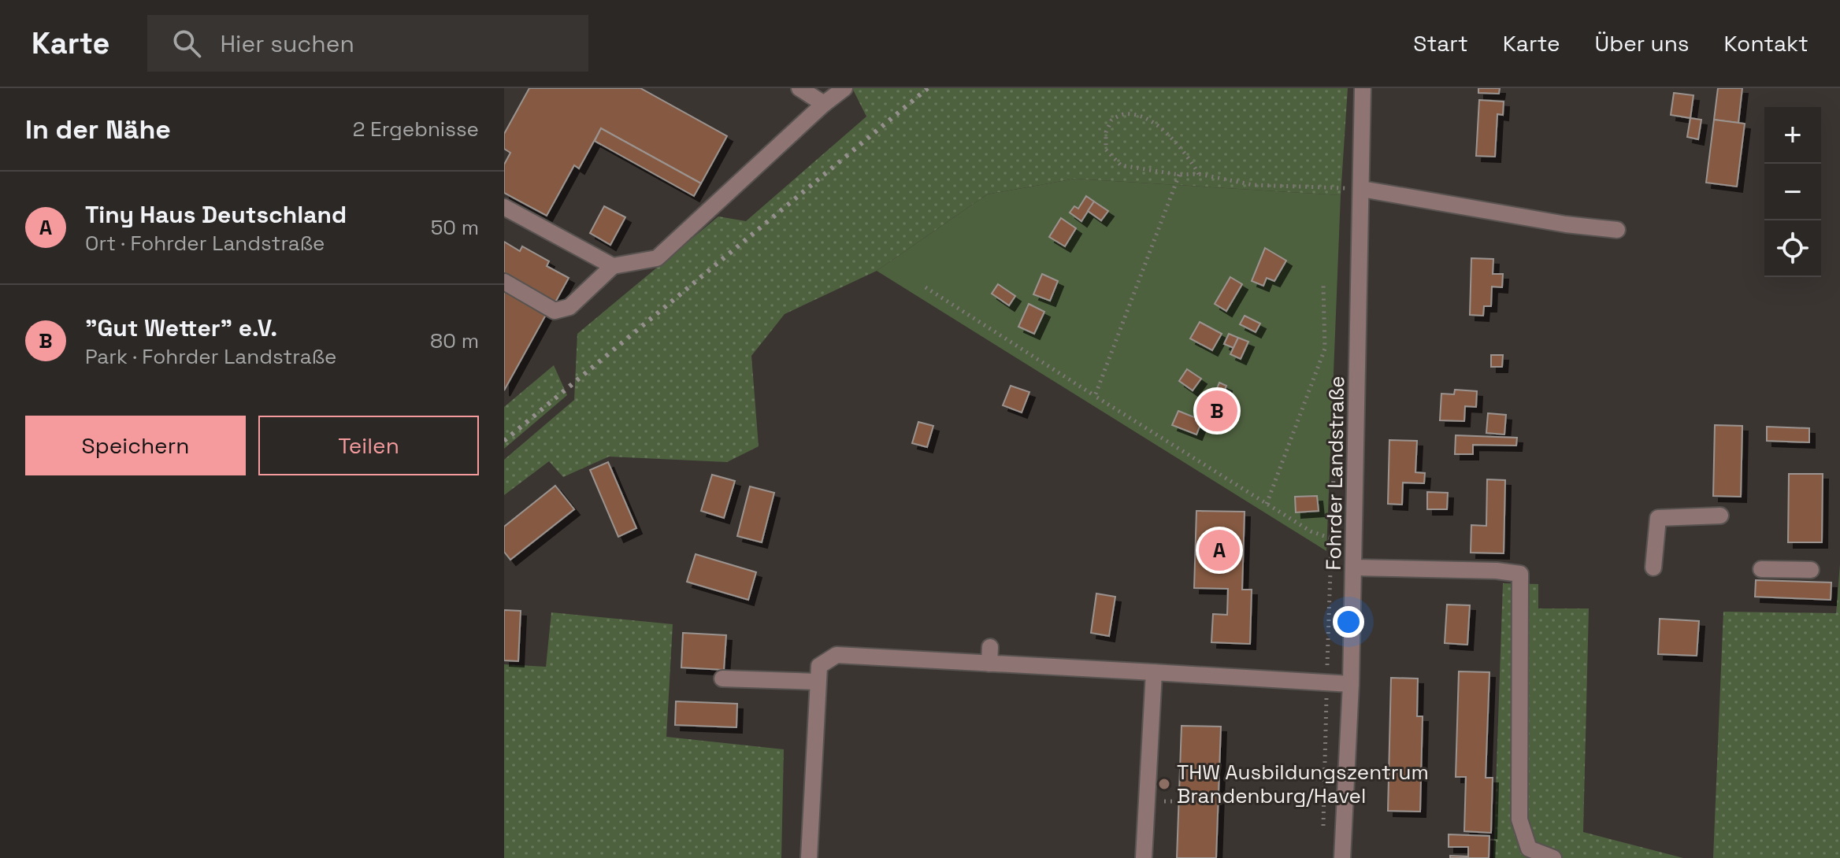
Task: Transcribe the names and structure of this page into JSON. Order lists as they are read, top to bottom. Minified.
{"streets":{"street":["Fohrder Landstraße"]},"places":["THW Ausbildungszentrum Brandenburg/Havel"],"page":{"header":"Karte","search":"Hier suchen","nav":["Start","Karte","Über uns","Kontakt"],"heading":["In der Nähe","2 Ergebnisse"],"map_buttons":["+","−"],"list":[{"mark":"A","name":"Tiny Haus Deutschland","note":"Ort · Fohrder Landstraße","value":"50 m"},{"mark":"B","name":"\"Gut Wetter\" e.V.","note":"Park · Fohrder Landstraße","value":"80 m"}],"pins":["B","A"],"buttons":["Speichern","Teilen"]}}
